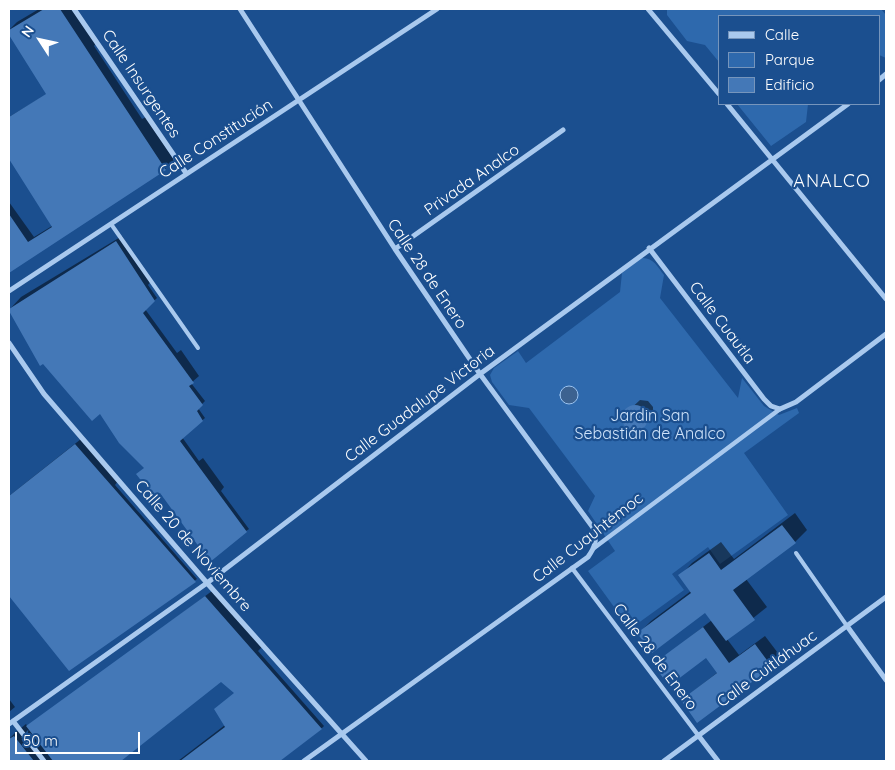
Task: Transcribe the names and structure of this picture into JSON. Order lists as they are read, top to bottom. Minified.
{"streets":{"street":["Calle Insurgentes","Calle Constitución","Privada Analco","Calle 28 de Enero","Calle Cuautla","Calle Guadalupe Victoria","Calle Cuauhtémoc","Calle 20 de Noviembre","Calle Cuitláhuac"]},"crossings":[["Calle Insurgentes","Calle Constitución"],["Calle Constitución","Calle 28 de Enero"],["Privada Analco","Calle 28 de Enero"],["Calle 28 de Enero","Calle Guadalupe Victoria"],["Calle 28 de Enero","Calle Cuauhtémoc"],["Calle 28 de Enero","Calle Cuitláhuac"],["Calle Cuautla","Calle Guadalupe Victoria"],["Calle Cuautla","Calle Cuauhtémoc"],["Calle Guadalupe Victoria","Calle 20 de Noviembre"],["Calle Cuauhtémoc","Calle 20 de Noviembre"]],"districts":["ANALCO"],"parks":["Jardin San Sebastián de Analco"],"legend":["Calle","Parque","Edificio"],"scale_bar":"50 m","north":"top left"}
